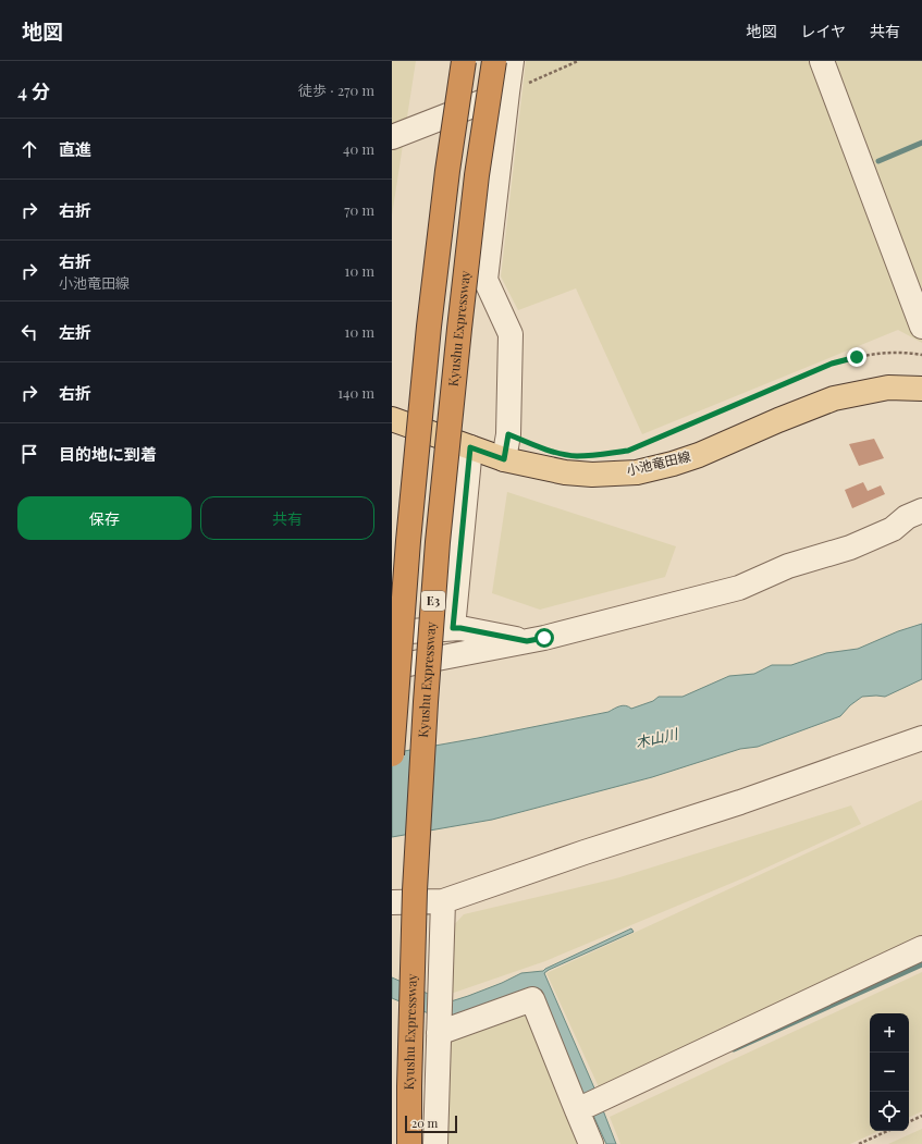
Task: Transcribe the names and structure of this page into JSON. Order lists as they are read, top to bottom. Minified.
{"streets":{"highway":["Kyushu Expressway","E3"],"main road":["小池竜田線"]},"water":["木山川"],"scale_bar":"20 m","page":{"header":"地図","nav":["地図","レイヤ","共有"],"heading":["4 分","徒歩 · 270 m"],"list":[["直進","40 m"],["右折","70 m"],["右折","小池竜田線","10 m"],["左折","10 m"],["右折","140 m"],"目的地に到着"],"buttons":["保存","共有"],"map_buttons":["+","−"],"scale":"20 m"}}
